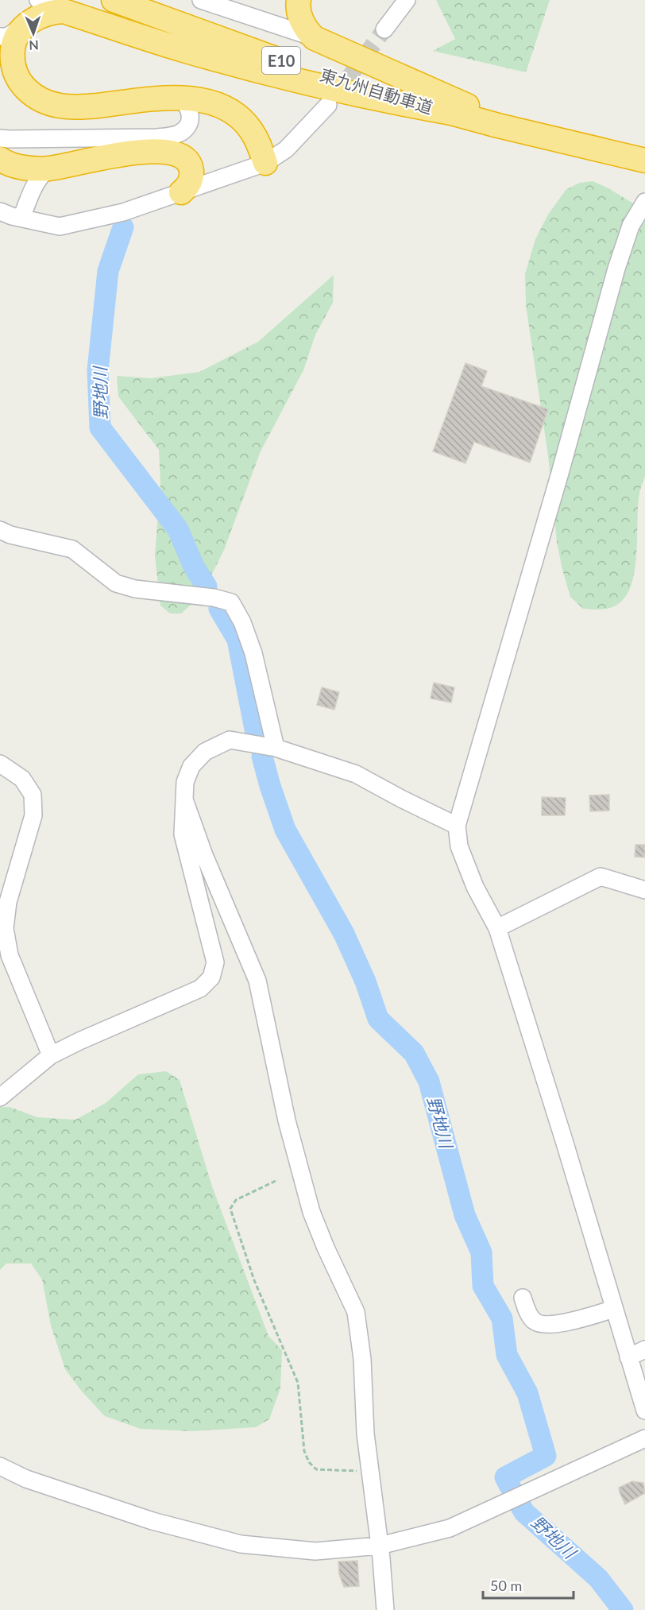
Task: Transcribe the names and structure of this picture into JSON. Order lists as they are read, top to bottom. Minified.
{"streets":{"highway":["E10","東九州自動車道"]},"water":["野地川"],"scale_bar":"50 m","north":"bottom"}
